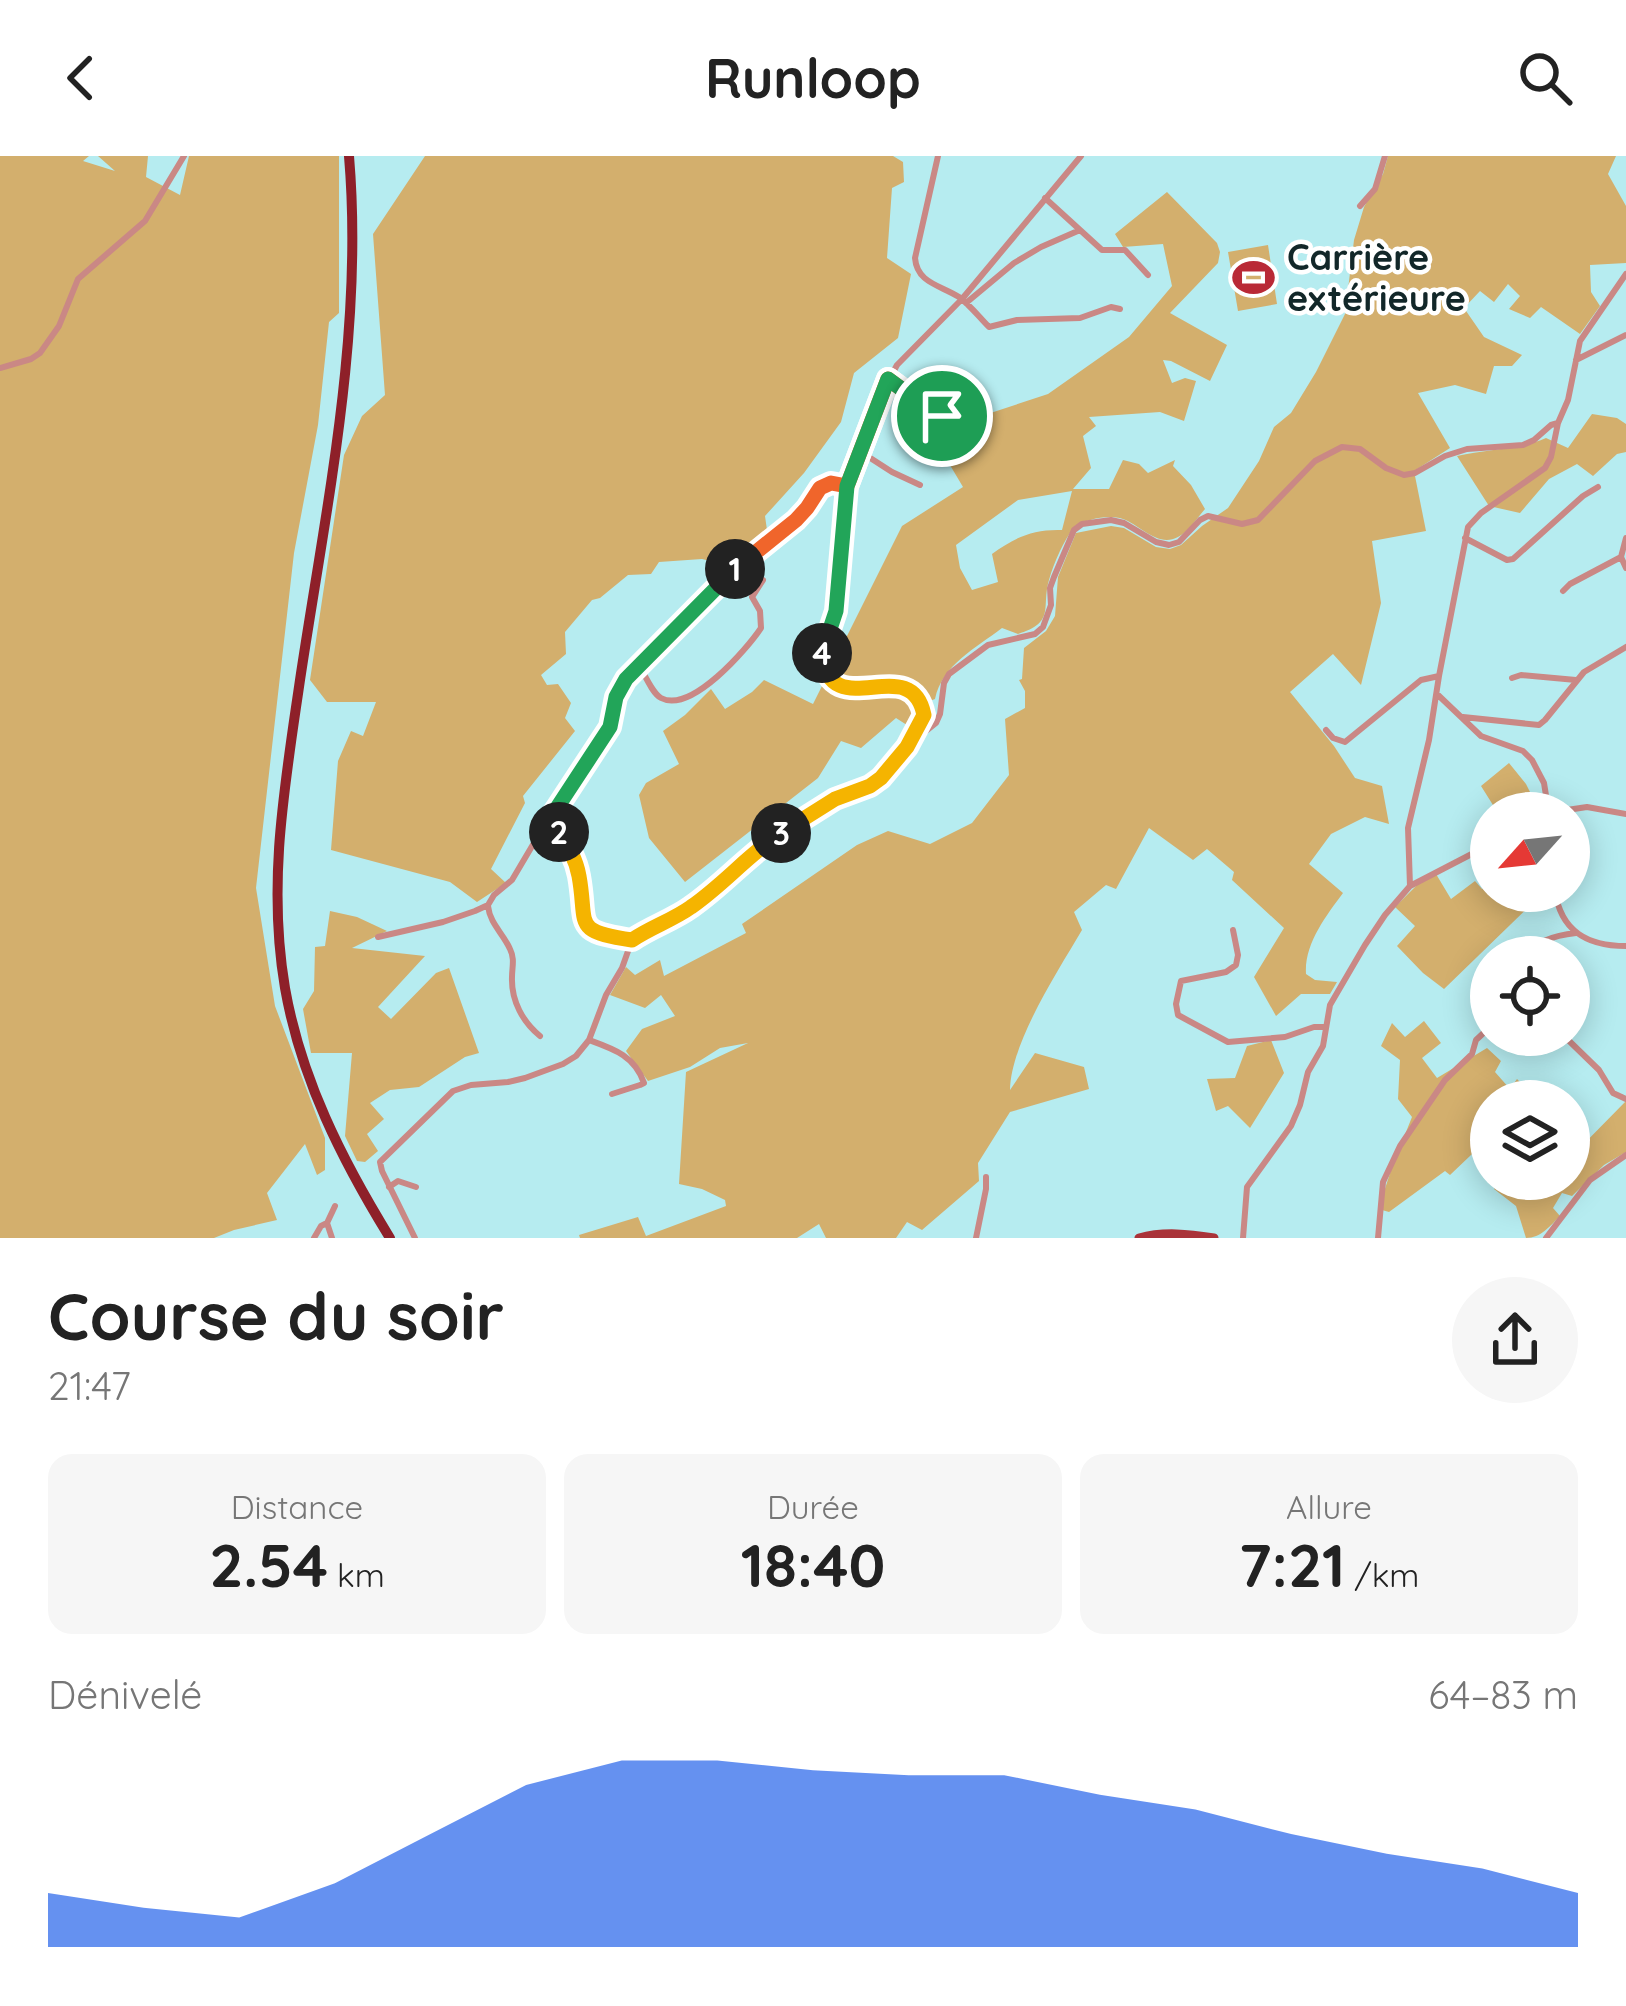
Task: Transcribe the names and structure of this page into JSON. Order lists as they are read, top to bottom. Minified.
{"places":{"sports":["Carrière extérieure"]},"north":"bottom left","page":{"header":"Runloop","pins":["1","4","2","3"],"heading":["Course du soir","21:47"],"stats":[["Distance","2.54 km"],["Durée","18:40"],["Allure","7:21 /km"]],"chart":["Dénivelé","64–83 m"]}}
